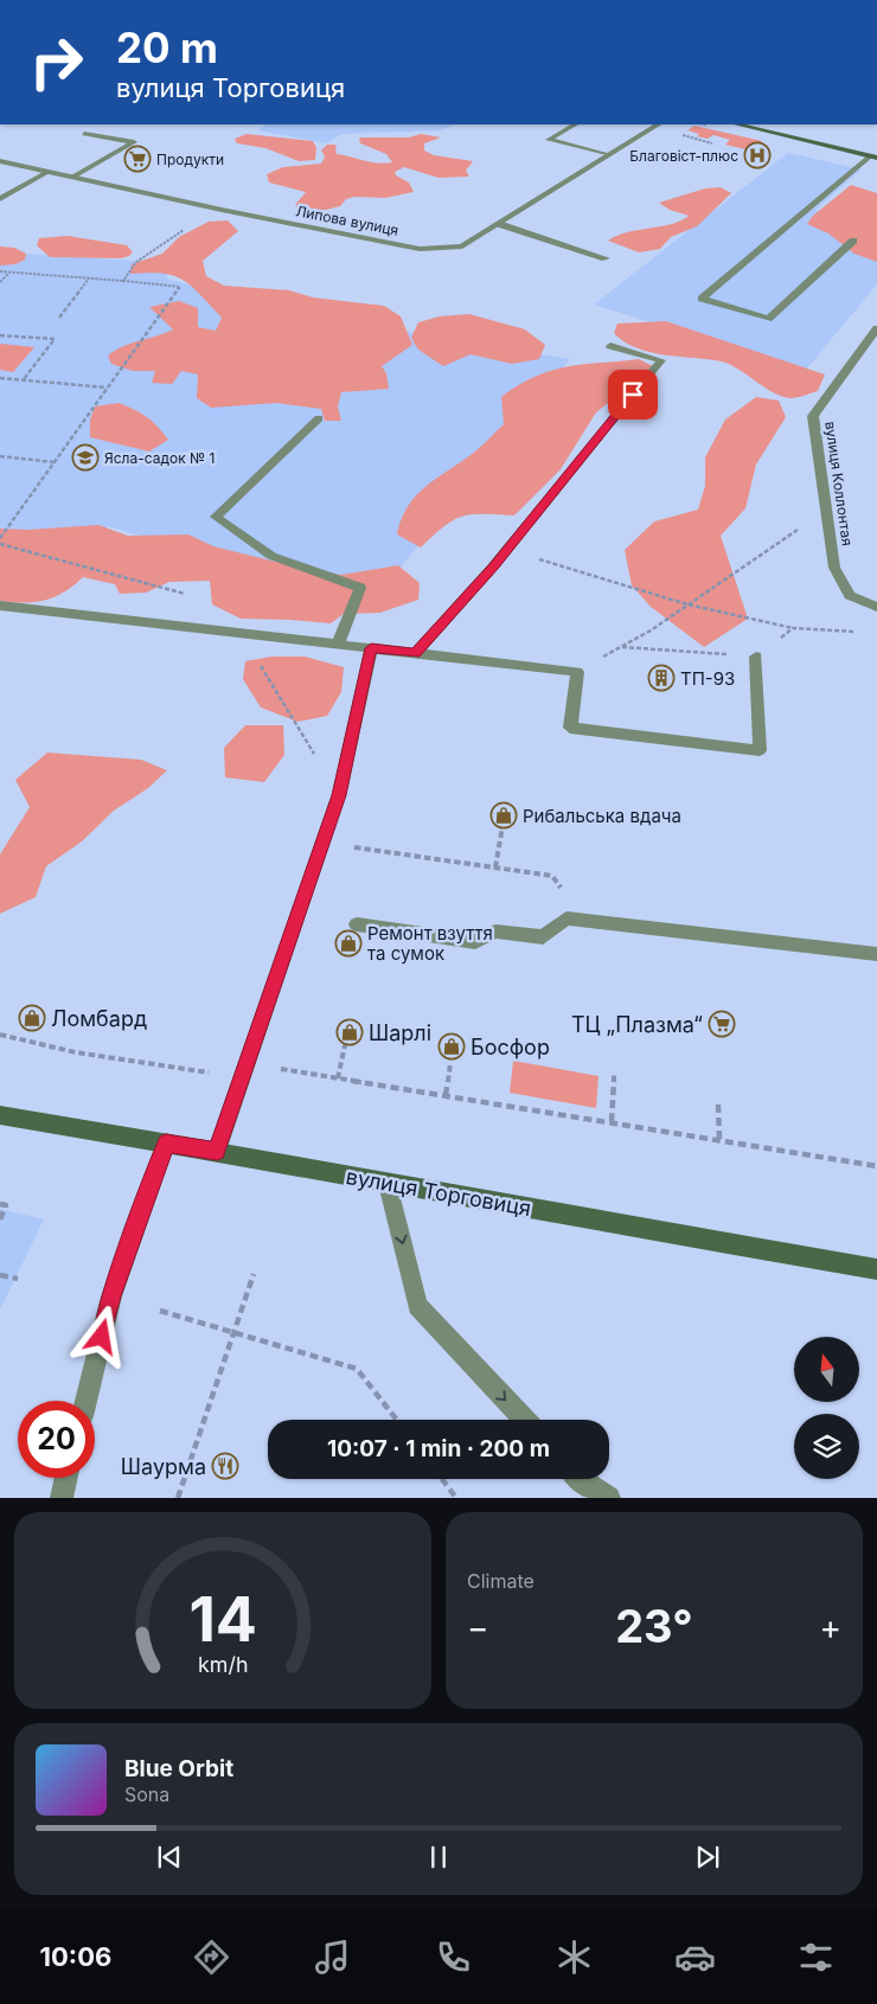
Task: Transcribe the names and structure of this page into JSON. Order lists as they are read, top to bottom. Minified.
{"streets":{"main road":["вулиця Торговиця"],"street":["Липова вулиця","вулиця Коллонтая"]},"places":{"hospital":["Благовіст-плюс"],"supermarket":["Продукти","ТЦ „Плазма“"],"school or university":["Ясла-садок № 1"],"building":["ТП-93"],"shop":["Рибальська вдача","Ремонт взуття та сумок","Ломбард","Шарлі","Босфор"],"restaurant":["Шаурма"]},"north":"top","page":{"turn":["20 m","вулиця Торговиця"],"limit":"20","trip":"10:07 · 1 min · 200 m","tile":"Climate","heat":["−","23°","+"],"song":["Blue Orbit","Sona"],"tabs":"10:06","gauge":["14","km/h"]}}
